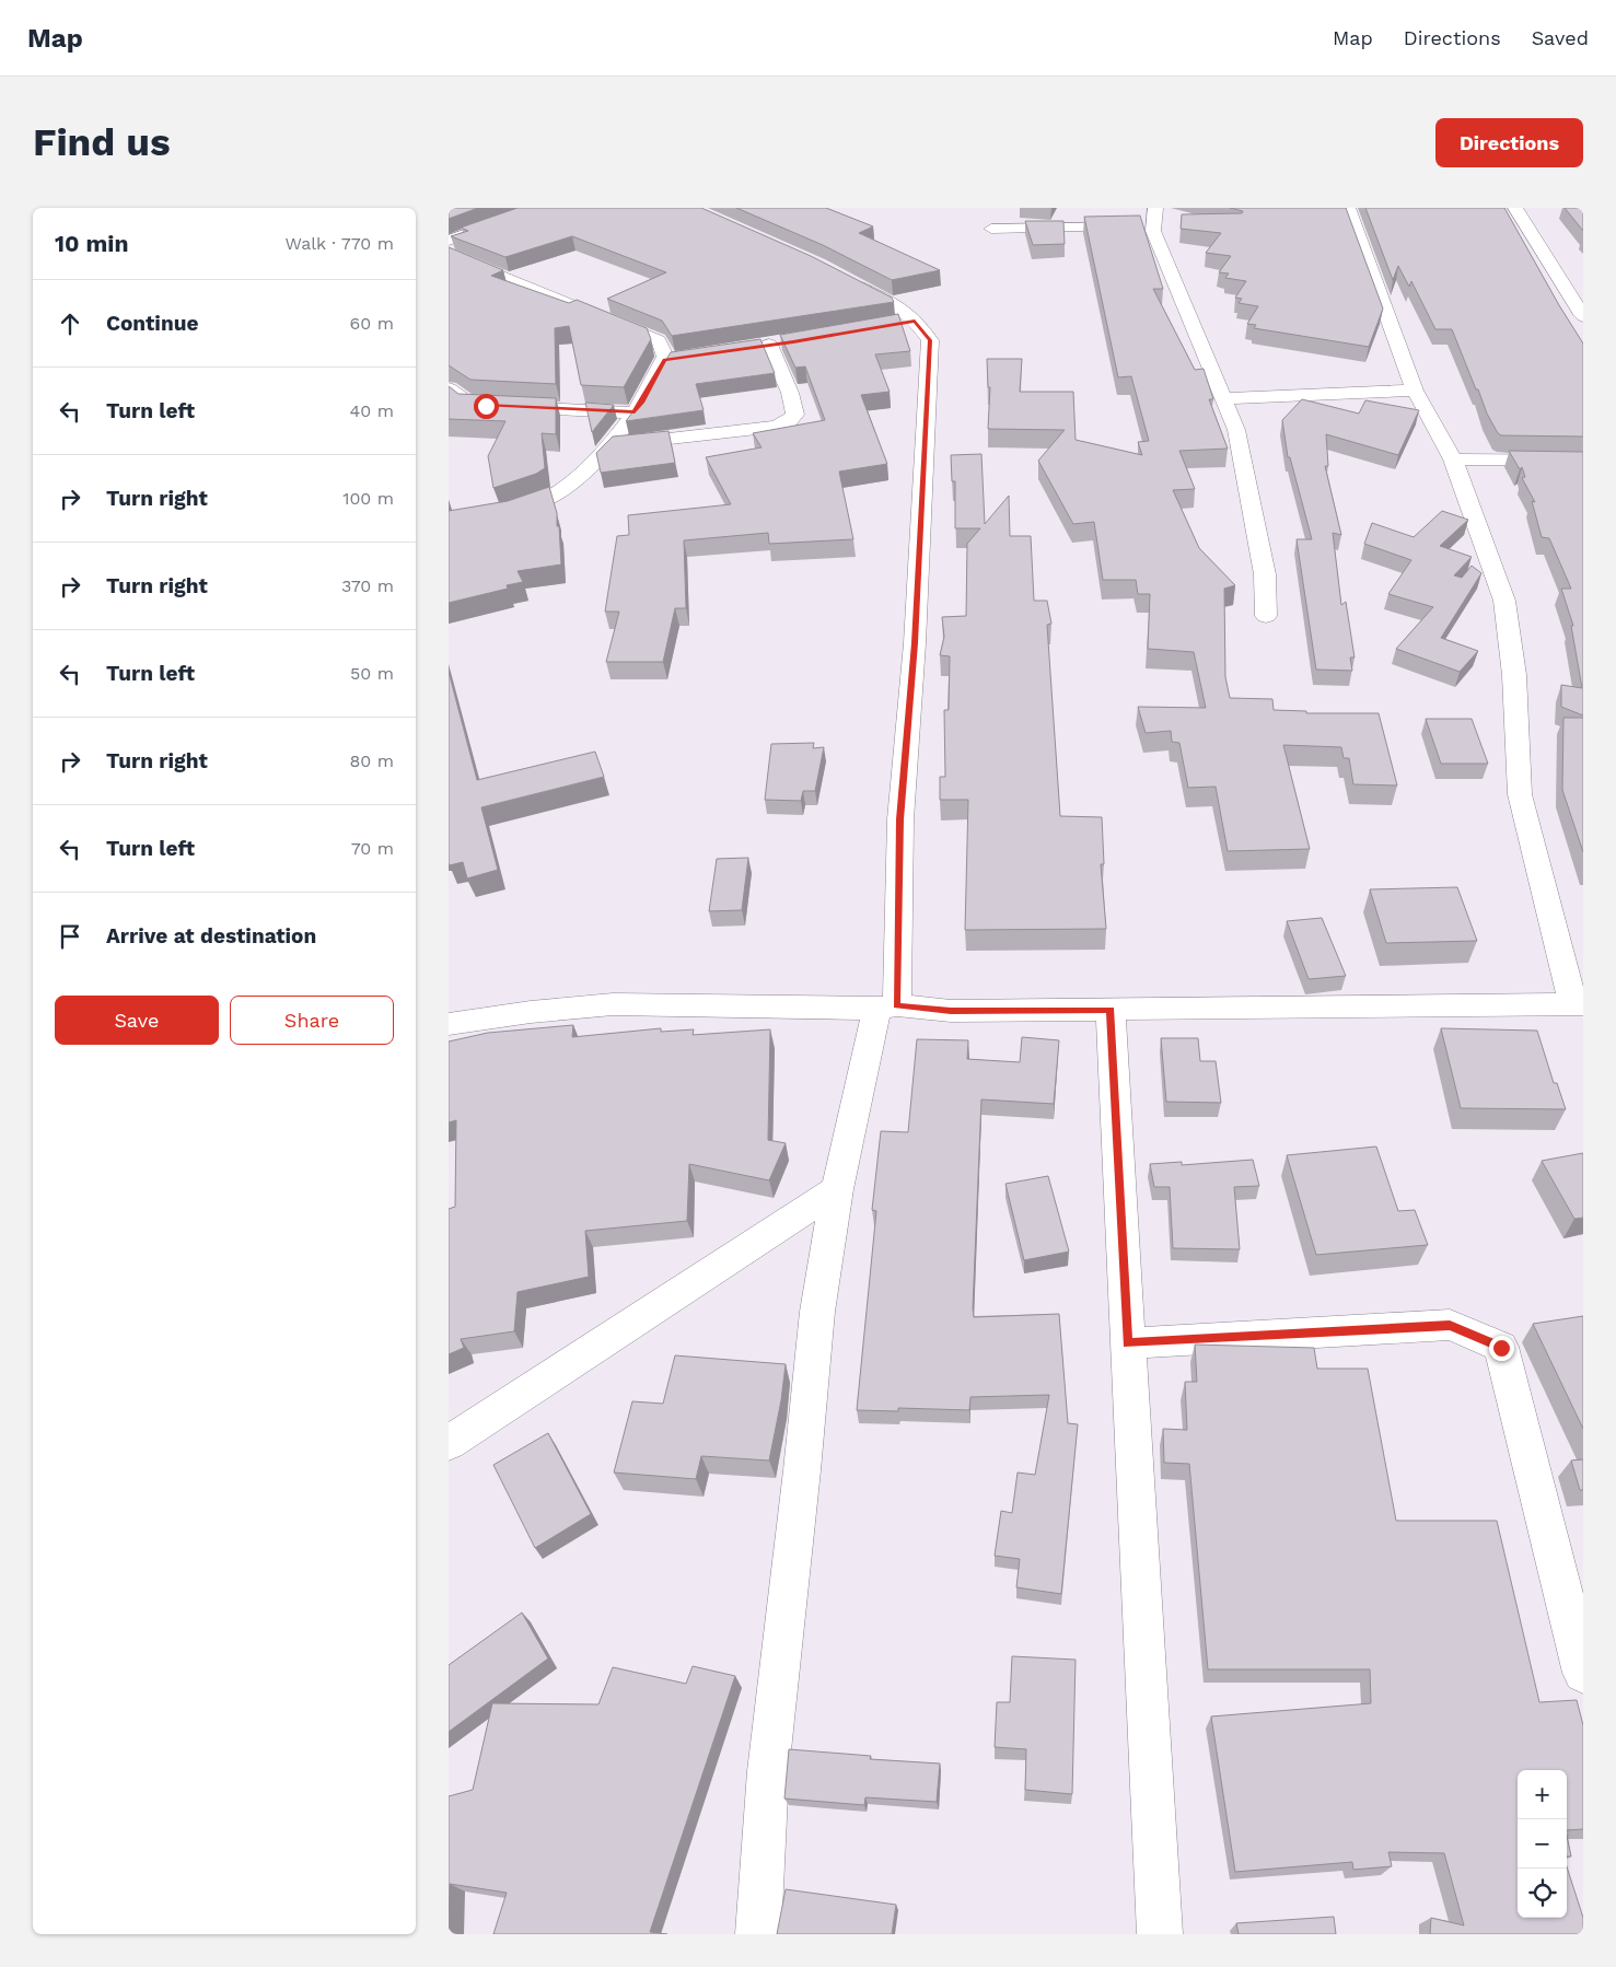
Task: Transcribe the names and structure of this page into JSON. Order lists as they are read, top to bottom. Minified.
{"page":{"header":"Map","nav":["Map","Directions","Saved"],"buttons":["Directions",["Save","Share"]],"title":"Find us","heading":["10 min","Walk · 770 m"],"list":[["Continue","60 m"],["Turn left","40 m"],["Turn right","100 m"],["Turn right","370 m"],["Turn left","50 m"],["Turn right","80 m"],["Turn left","70 m"],"Arrive at destination"],"map_buttons":["+","−"]}}
